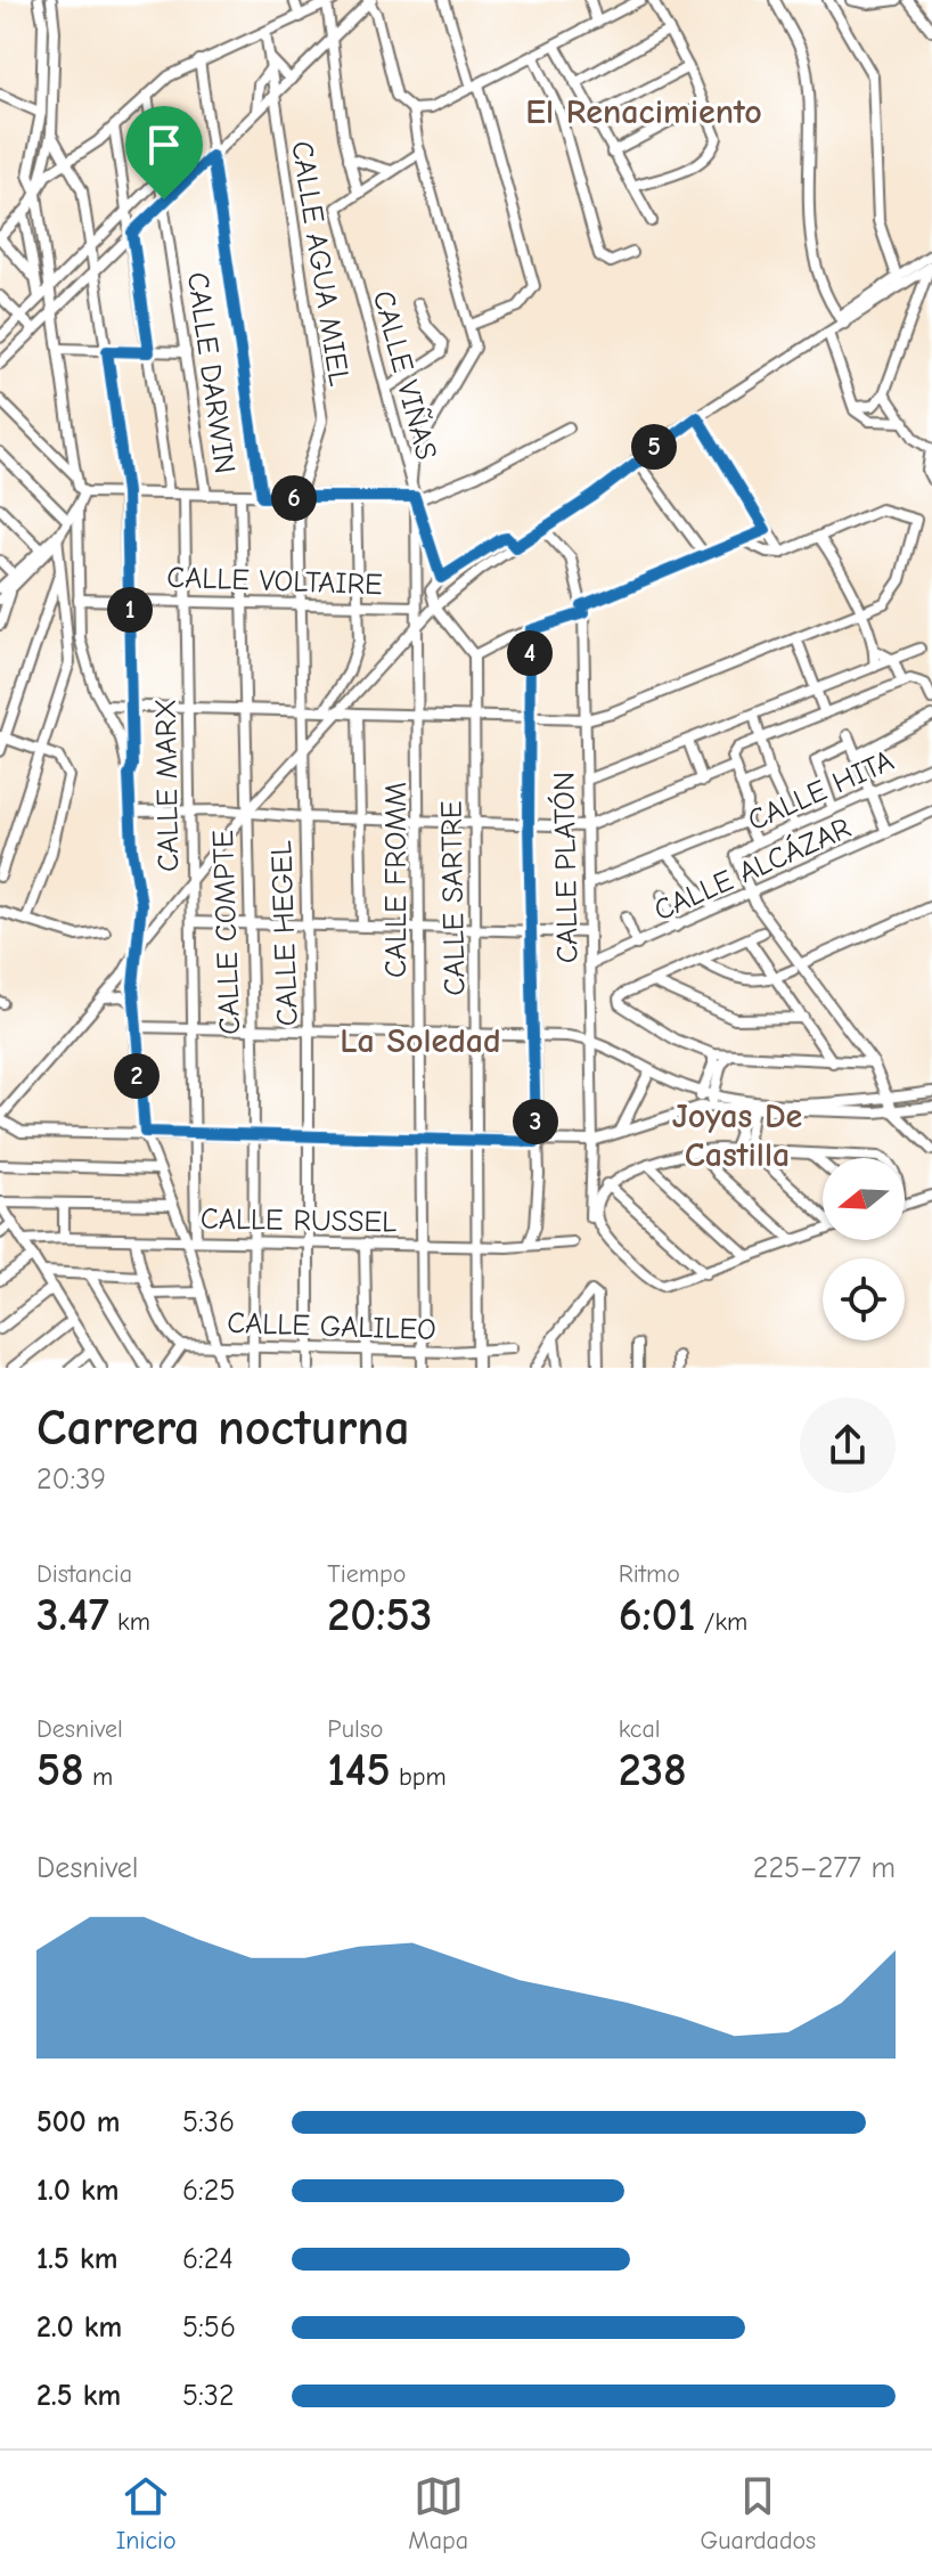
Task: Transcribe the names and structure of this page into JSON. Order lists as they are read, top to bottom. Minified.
{"streets":{"street":["CALLE AGUA MIEL","CALLE DARWIN","CALLE VIÑAS","CALLE VOLTAIRE","CALLE MARX","CALLE HITA","CALLE PLATÓN","CALLE ALCÁZAR","CALLE FROMM","CALLE SARTRE","CALLE COMPTE","CALLE HEGEL","CALLE RUSSEL","CALLE GALILEO"]},"crossings":[["CALLE AGUA MIEL","CALLE HEGEL"],["CALLE VIÑAS","CALLE FROMM"],["CALLE VOLTAIRE","CALLE MARX"],["CALLE VOLTAIRE","CALLE FROMM"],["CALLE VOLTAIRE","CALLE COMPTE"],["CALLE VOLTAIRE","CALLE HEGEL"],["CALLE MARX","CALLE RUSSEL"],["CALLE HITA","CALLE ALCÁZAR"],["CALLE PLATÓN","CALLE ALCÁZAR"],["CALLE FROMM","CALLE RUSSEL"],["CALLE FROMM","CALLE GALILEO"],["CALLE SARTRE","CALLE RUSSEL"],["CALLE SARTRE","CALLE GALILEO"],["CALLE COMPTE","CALLE RUSSEL"],["CALLE COMPTE","CALLE GALILEO"],["CALLE HEGEL","CALLE RUSSEL"],["CALLE HEGEL","CALLE GALILEO"]],"districts":["El Renacimiento","La Soledad","Joyas De Castilla"],"north":"left","page":{"pins":["5","6","1","4","2","3"],"heading":["Carrera nocturna","20:39"],"stats":[["Distancia","3.47 km"],["Tiempo","20:53"],["Ritmo","6:01 /km"],["Desnivel","58 m"],["Pulso","145 bpm"],["kcal","238"]],"chart":["Desnivel","225–277 m"],"list":[{"name":"500 m","note":"5:36"},{"name":"1.0 km","note":"6:25"},{"name":"1.5 km","note":"6:24"},{"name":"2.0 km","note":"5:56"},{"name":"2.5 km","note":"5:32"}],"tabs":["Inicio","Mapa","Guardados"]}}
